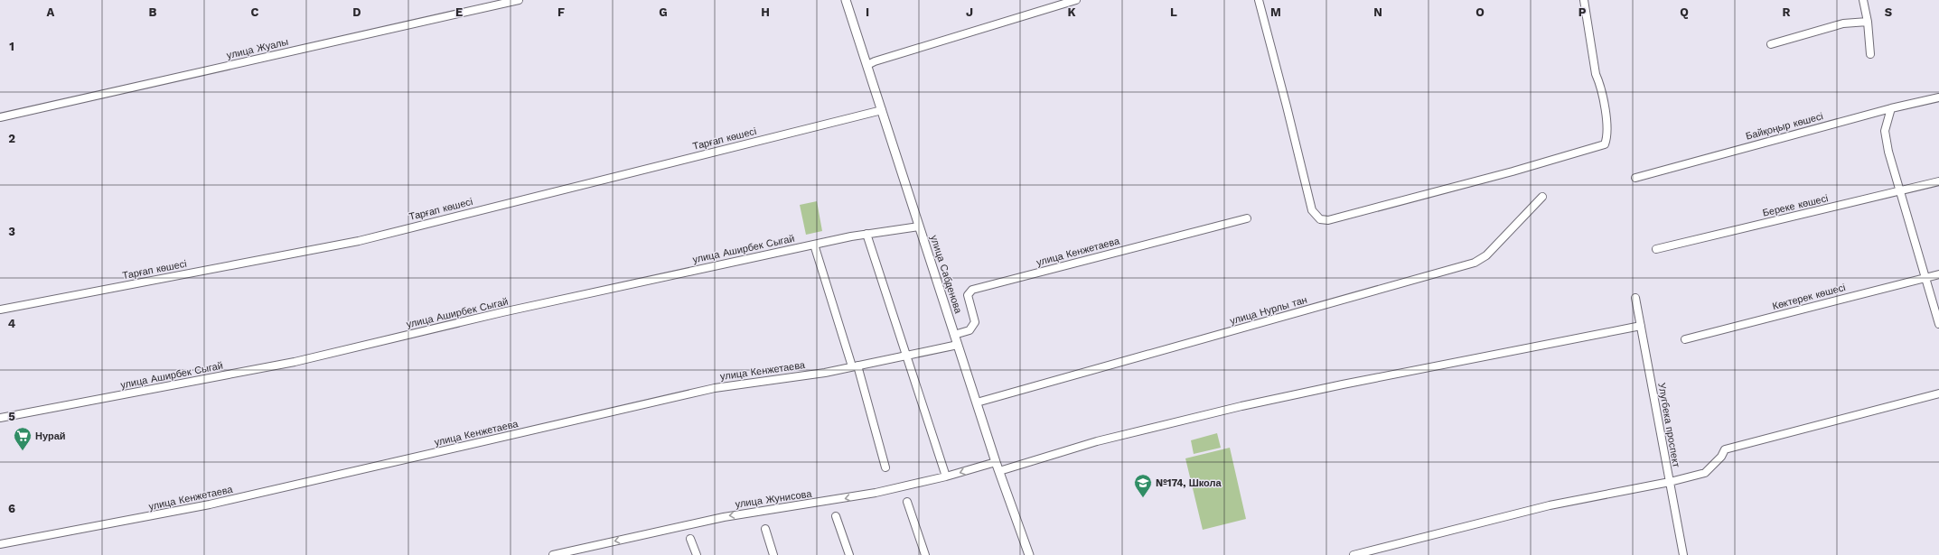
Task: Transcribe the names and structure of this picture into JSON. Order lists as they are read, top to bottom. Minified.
{"streets":{"street":["улица Жуалы","Байқоңыр көшесі","Тарғап көшесі","Береке көшесі","улица Аширбек Сыгай","улица Кенжетаева","улица Сабденова","Көктерек көшесі","улица Нурлы тан","Улугбека проспект","улица Жунисова"]},"crossings":[["Тарғап көшесі","улица Сабденова"],["улица Аширбек Сыгай","улица Сабденова"],["улица Кенжетаева","улица Сабденова"],["улица Сабденова","улица Нурлы тан"],["улица Сабденова","улица Жунисова"]],"one_way":["улица Жунисова"],"places":{"supermarket":["Нурай"],"school or university":["№174, Школа"]},"grid":{"columns":["A","B","C","D","E","F","G","H","I","J","K","L","M","N","O","P","Q","R","S"],"rows":["1","2","3","4","5","6"]}}
